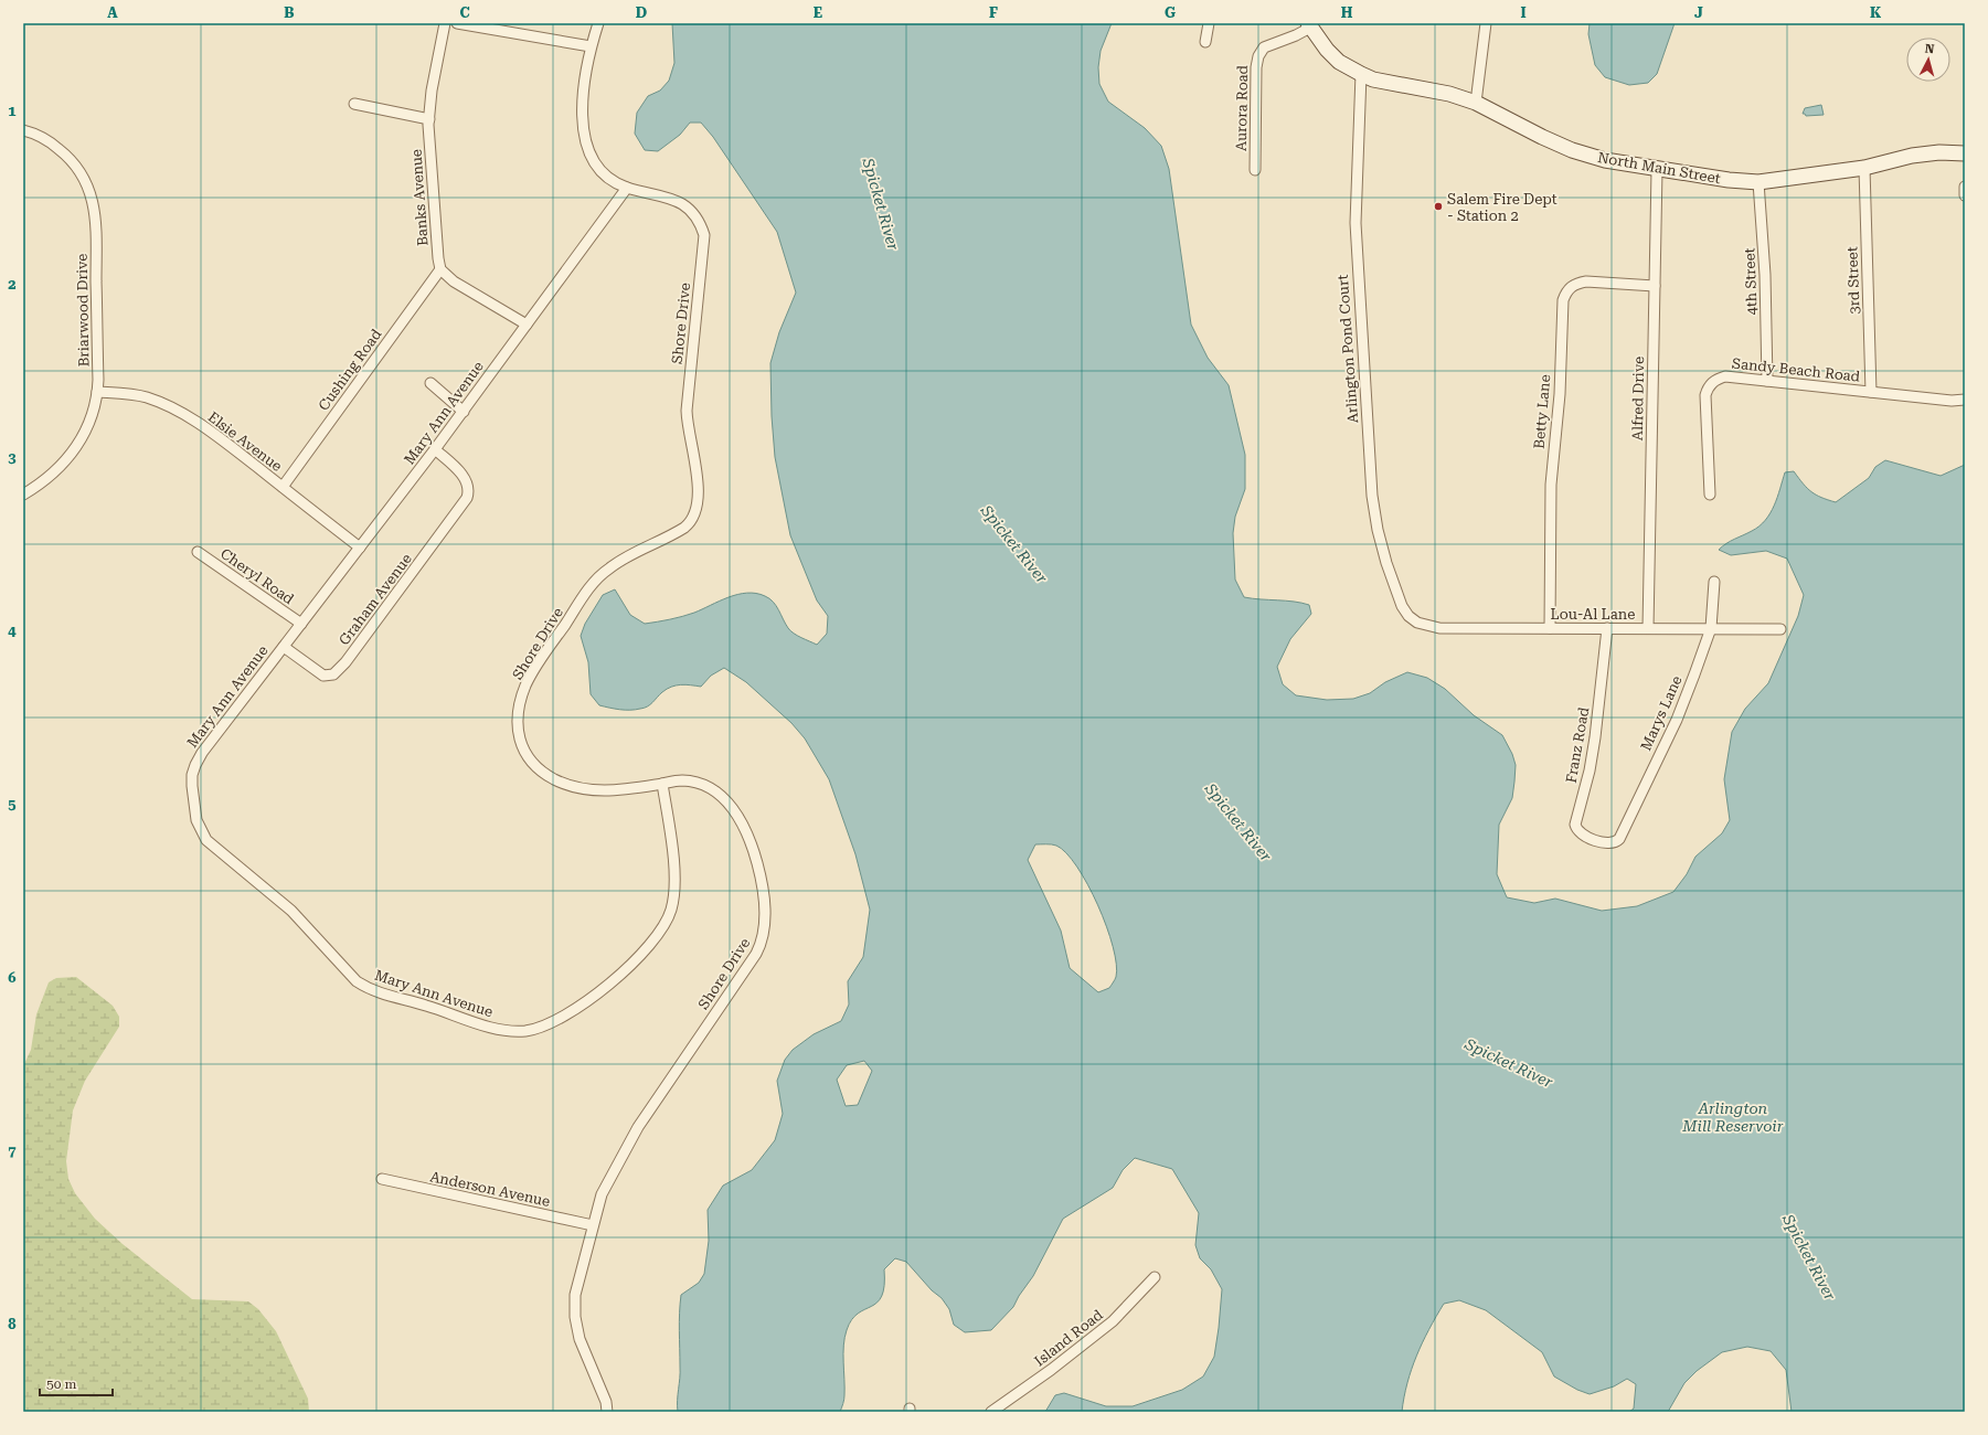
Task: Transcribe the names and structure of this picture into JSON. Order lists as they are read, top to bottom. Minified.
{"streets":{"street":["Aurora Road","North Main Street","Banks Avenue","3rd Street","4th Street","Briarwood Drive","Shore Drive","Arlington Pond Court","Cushing Road","Sandy Beach Road","Alfred Drive","Betty Lane","Mary Ann Avenue","Elsie Avenue","Cheryl Road","Graham Avenue","Lou-Al Lane","Marys Lane","Franz Road","Anderson Avenue","Island Road"]},"crossings":[["Aurora Road","North Main Street"],["North Main Street","3rd Street"],["North Main Street","4th Street"],["North Main Street","Arlington Pond Court"],["North Main Street","Alfred Drive"],["Banks Avenue","Cushing Road"],["3rd Street","Sandy Beach Road"],["4th Street","Sandy Beach Road"],["Briarwood Drive","Elsie Avenue"],["Shore Drive","Mary Ann Avenue"],["Shore Drive","Anderson Avenue"],["Arlington Pond Court","Lou-Al Lane"],["Cushing Road","Elsie Avenue"],["Alfred Drive","Betty Lane"],["Alfred Drive","Lou-Al Lane"],["Betty Lane","Lou-Al Lane"],["Mary Ann Avenue","Elsie Avenue"],["Mary Ann Avenue","Cheryl Road"],["Mary Ann Avenue","Graham Avenue"],["Lou-Al Lane","Marys Lane"],["Lou-Al Lane","Franz Road"],["Marys Lane","Franz Road"]],"water":["Spicket River","Arlington Mill Reservoir"],"places":["Salem Fire Dept - Station 2"],"scale_bar":"50 m","north":"top","grid":{"columns":["A","B","C","D","E","F","G","H","I","J","K"],"rows":["1","2","3","4","5","6","7","8"]}}
